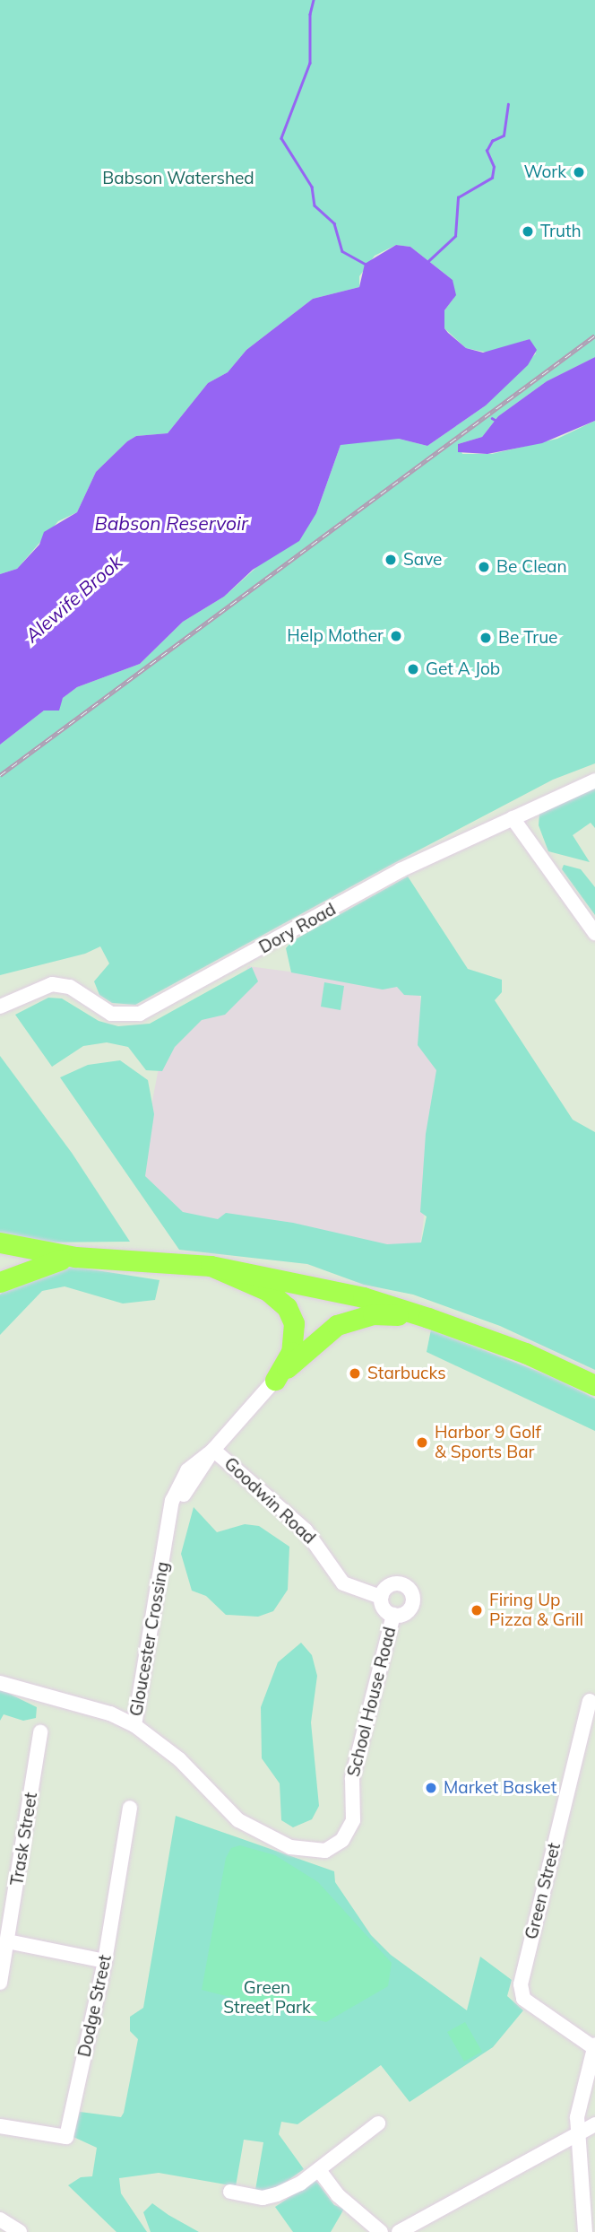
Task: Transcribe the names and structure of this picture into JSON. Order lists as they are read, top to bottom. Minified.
{"streets":{"street":["Dory Road","Goodwin Road","Gloucester Crossing","School House Road","Trask Street","Green Street","Dodge Street"]},"crossings":[["Goodwin Road","Gloucester Crossing"],["Goodwin Road","School House Road"],["Gloucester Crossing","School House Road"]],"water":["Babson Reservoir","Alewife Brook"],"parks":["Babson Watershed","Green Street Park"],"places":["Work","Truth","Save","Be Clean","Help Mother","Be True","Get A Job","Starbucks","Harbor 9 Golf & Sports Bar","Firing Up Pizza & Grill","Market Basket"]}
